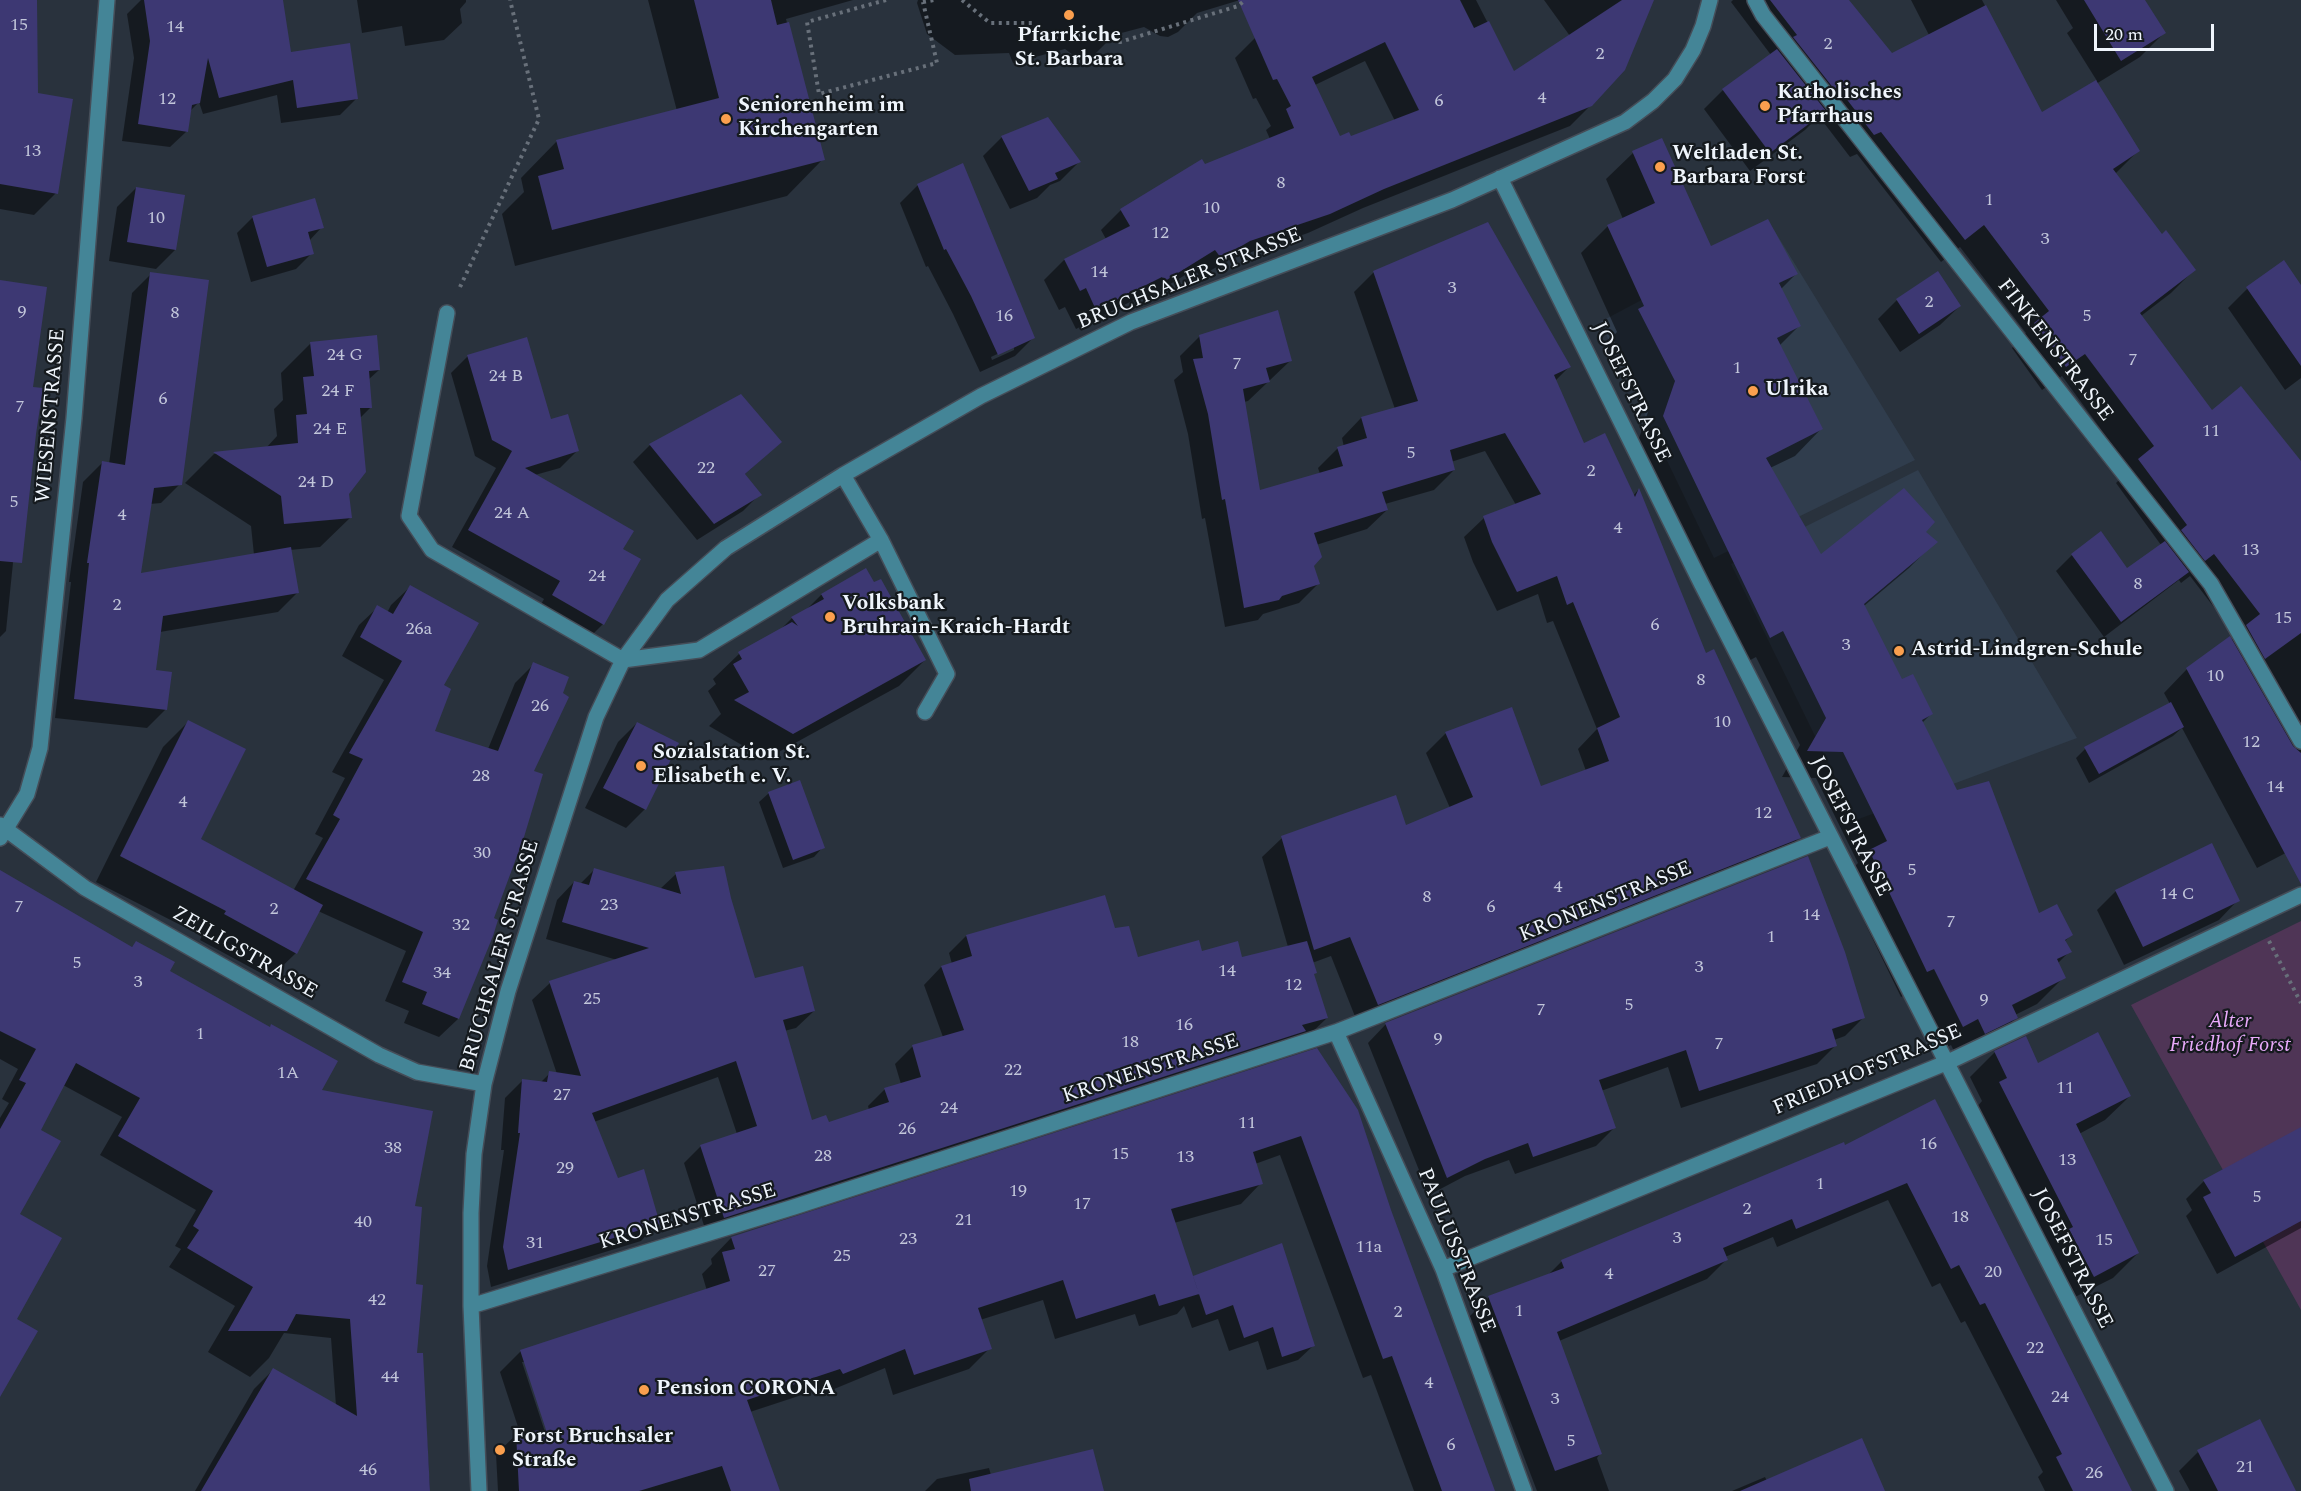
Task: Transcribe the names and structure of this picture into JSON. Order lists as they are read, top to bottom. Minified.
{"streets":{"street":["BRUCHSALER STRASSE","FINKENSTRASSE","JOSEFSTRASSE","WIESENSTRASSE","KRONENSTRASSE","ZEILIGSTRASSE","FRIEDHOFSTRASSE","PAULUSSTRASSE"]},"crossings":[["BRUCHSALER STRASSE","JOSEFSTRASSE"],["BRUCHSALER STRASSE","KRONENSTRASSE"],["BRUCHSALER STRASSE","ZEILIGSTRASSE"],["JOSEFSTRASSE","KRONENSTRASSE"],["JOSEFSTRASSE","FRIEDHOFSTRASSE"],["WIESENSTRASSE","ZEILIGSTRASSE"],["KRONENSTRASSE","PAULUSSTRASSE"],["FRIEDHOFSTRASSE","PAULUSSTRASSE"]],"parks":["Alter Friedhof Forst"],"places":["Pfarrkiche St. Barbara","Katholisches Pfarrhaus","Seniorenheim im Kirchengarten","Weltladen St. Barbara Forst","Ulrika","Volksbank Bruhrain-Kraich-Hardt","Astrid-Lindgren-Schule","Sozialstation St. Elisabeth e. V.","Pension CORONA","Forst Bruchsaler Straße"],"house_numbers":["15","14","2","2","4","12","6","13","8","1","10","10","12","3","14","3","2","9","8","16","5","24 G","7","7","1","24 B","24 F","6","7","24 E","11","5","22","2","24 D","5","24 A","4","4","13","24","8","2","15","6","26a","3","10","8","26","10","12","28","14","4","12","30","5","4","14 C","8","23","7","6","2","14","7","32","1","5","3","14","34","3","12","25","9","5","7","16","1","9","18","7","22","1A","11","27","24","11","26","16","38","15","28","13","13","29","1","19","5","17","2","18","21","40","3","23","15","31","11a","25","27","20","4","42","1","2","22","44","4","24","3","5","6","21","46","26"],"scale_bar":"20 m"}
